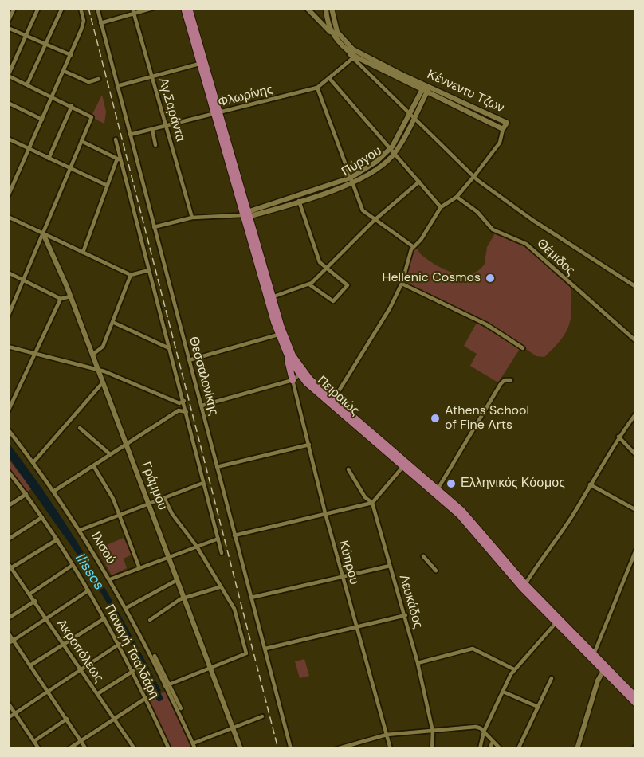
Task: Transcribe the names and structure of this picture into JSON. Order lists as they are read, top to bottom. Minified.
{"streets":{"main road":["Πειραιώς"],"street":["Κέννεντυ Τζων","Φλωρίνης","Αγ.Σαράντα","Πύργου","Θέμιδος","Θεσσαλονίκης","Γράμμου","Ιλισού","Κύπρου","Λευκάδος","Ακροπόλεως","Παναγή Τσαλδάρη"]},"crossings":[["Κέννεντυ Τζων","Φλωρίνης"],["Κέννεντυ Τζων","Πύργου"],["Φλωρίνης","Αγ.Σαράντα"],["Φλωρίνης","Θεσσαλονίκης"],["Φλωρίνης","Πειραιώς"],["Αγ.Σαράντα","Πύργου"],["Πύργου","Θεσσαλονίκης"],["Πύργου","Πειραιώς"]],"water":["Ilissos"],"places":["Hellenic Cosmos","Athens School of Fine Arts","Ελληνικός Κόσμος"]}
